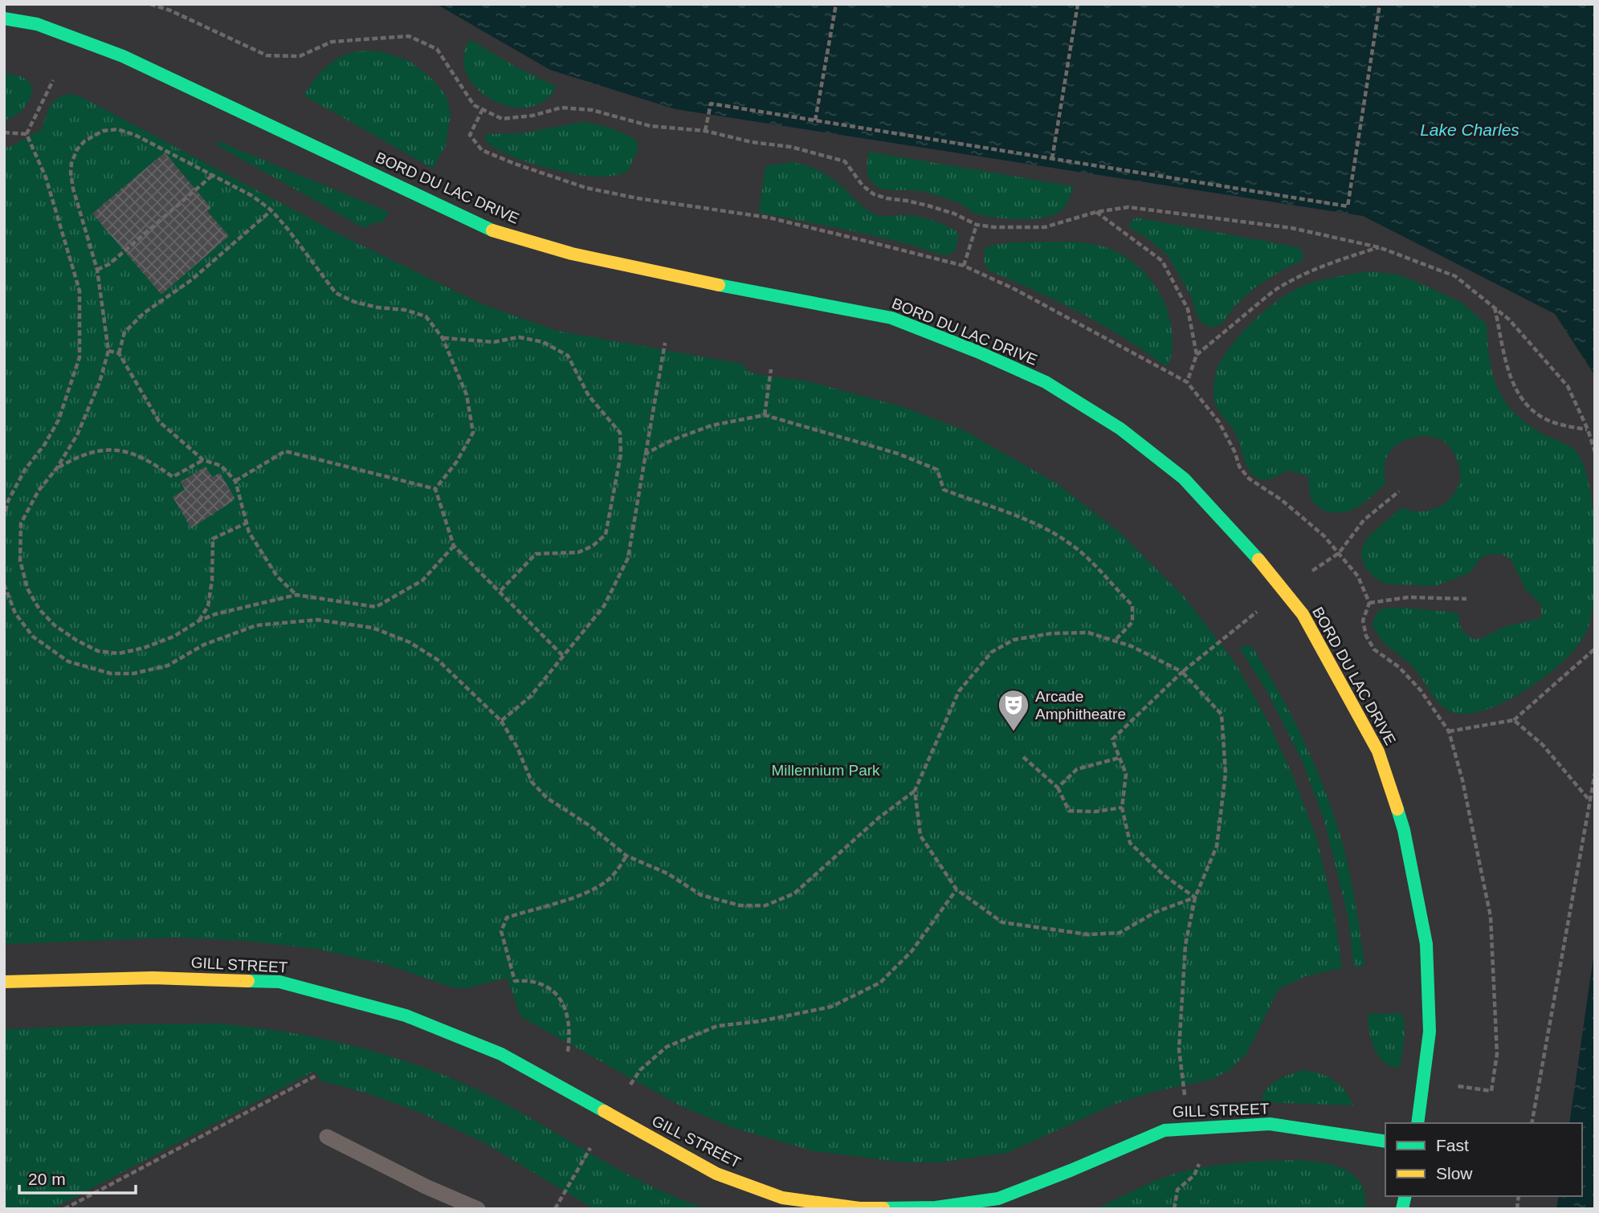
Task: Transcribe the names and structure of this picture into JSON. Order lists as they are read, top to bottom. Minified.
{"streets":{"street":["BORD DU LAC DRIVE","GILL STREET"]},"water":["Lake Charles"],"parks":["Millennium Park"],"places":{"theatre":["Arcade Amphitheatre"]},"legend":["Fast","Slow"],"scale_bar":"20 m"}
